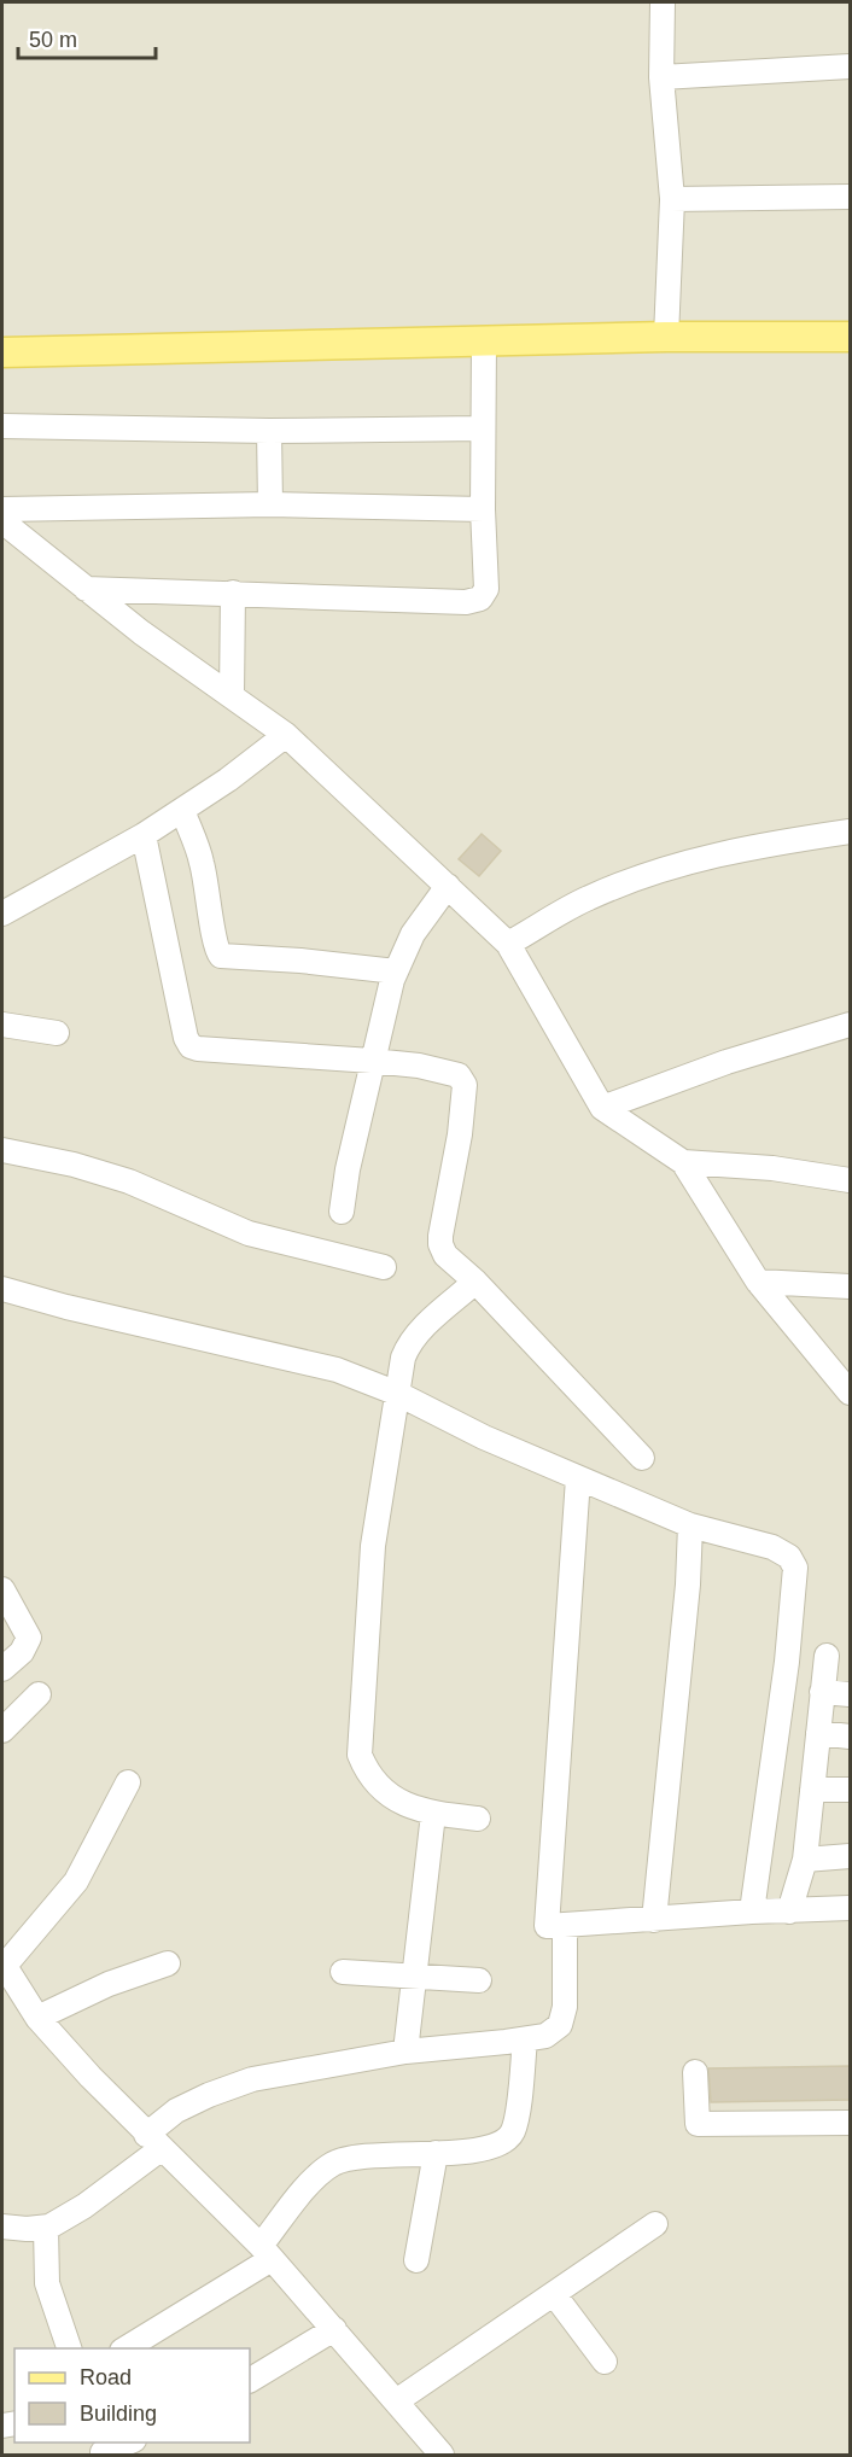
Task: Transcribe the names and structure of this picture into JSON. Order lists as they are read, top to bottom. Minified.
{"legend":["Road","Building"],"scale_bar":"50 m"}
